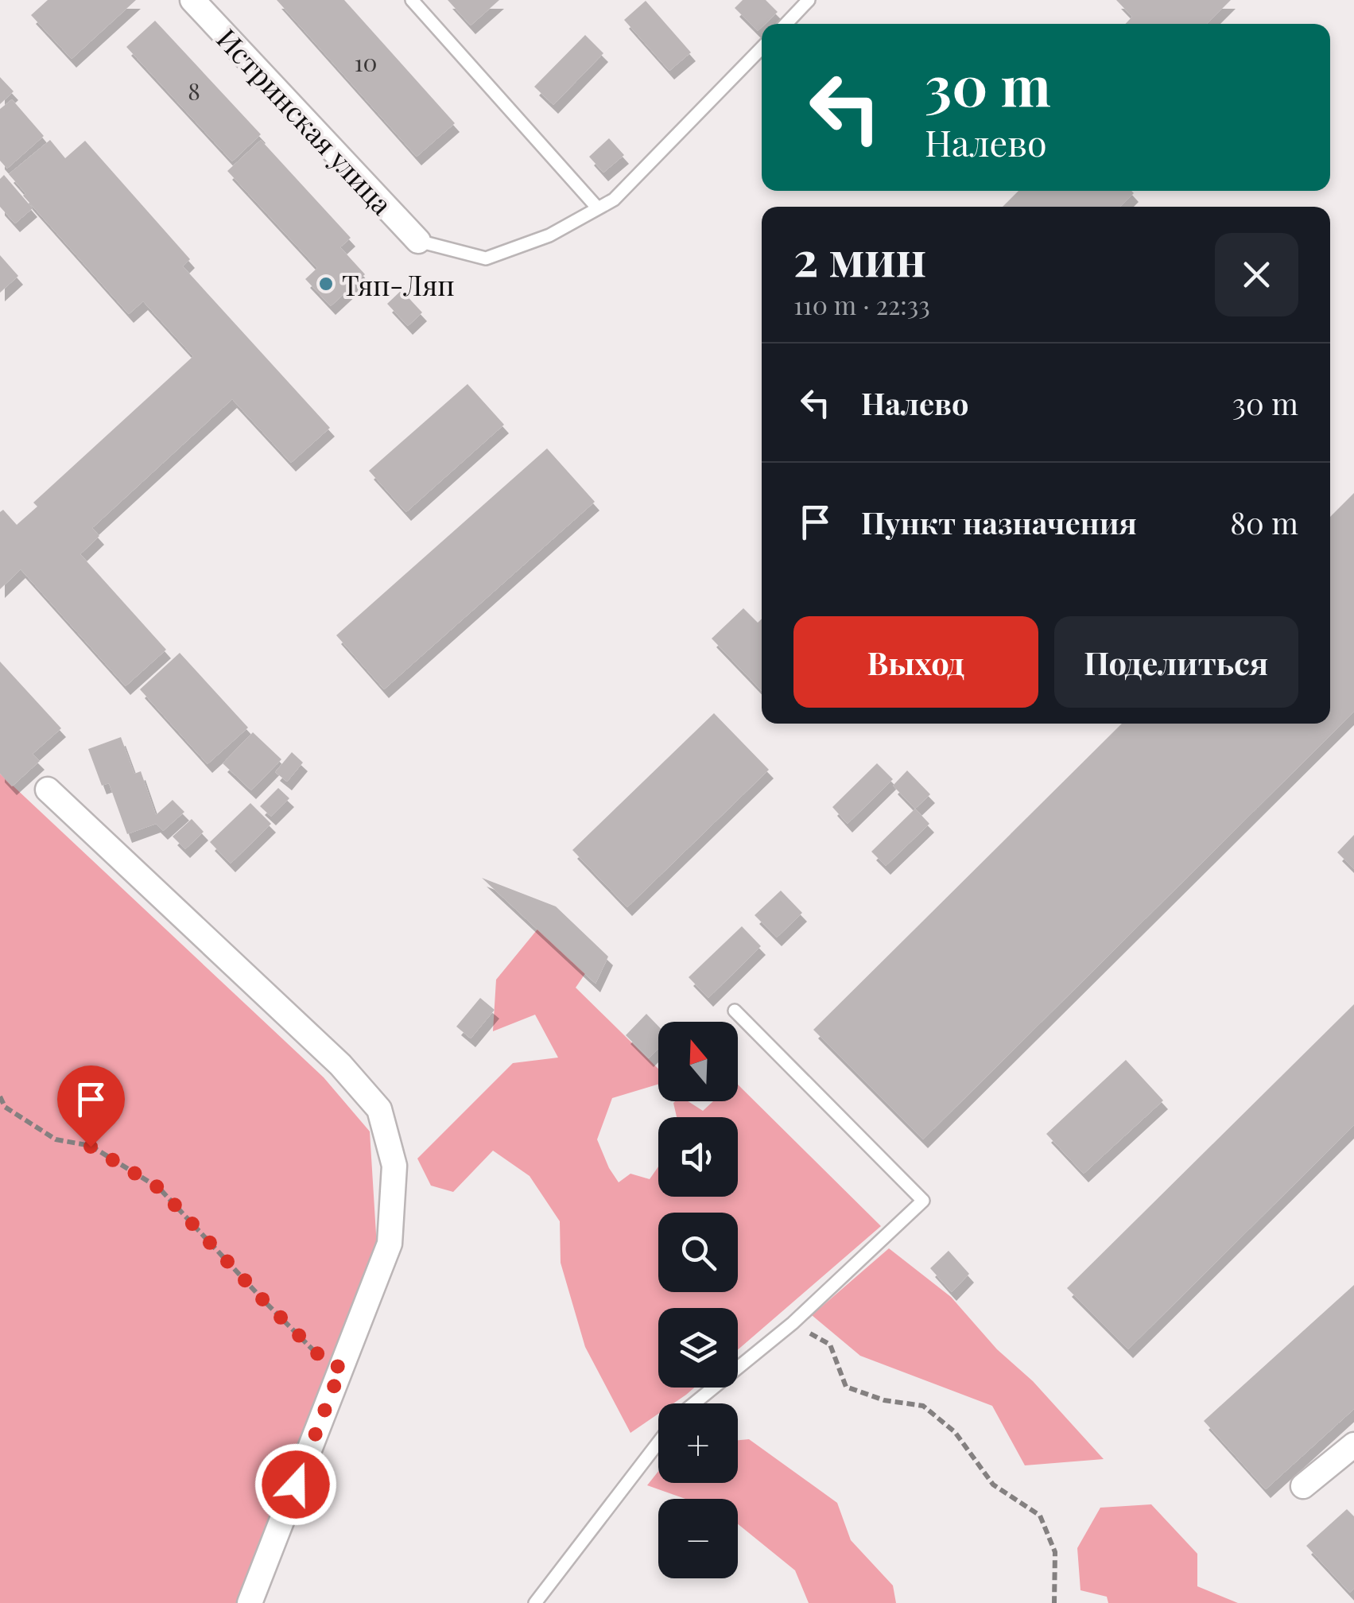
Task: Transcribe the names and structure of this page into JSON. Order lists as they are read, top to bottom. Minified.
{"streets":{"street":["Истринская улица"]},"places":["Тяп-Ляп"],"house_numbers":["10","8"],"north":"top","page":{"turn":["30 m","Налево"],"heading":["2 мин","110 m · 22:33"],"list":[{"name":"Налево","value":"30 m"},{"name":"Пункт назначения","value":"80 m"}],"buttons":["Выход","Поделиться"],"map_buttons":["+","−"]}}
